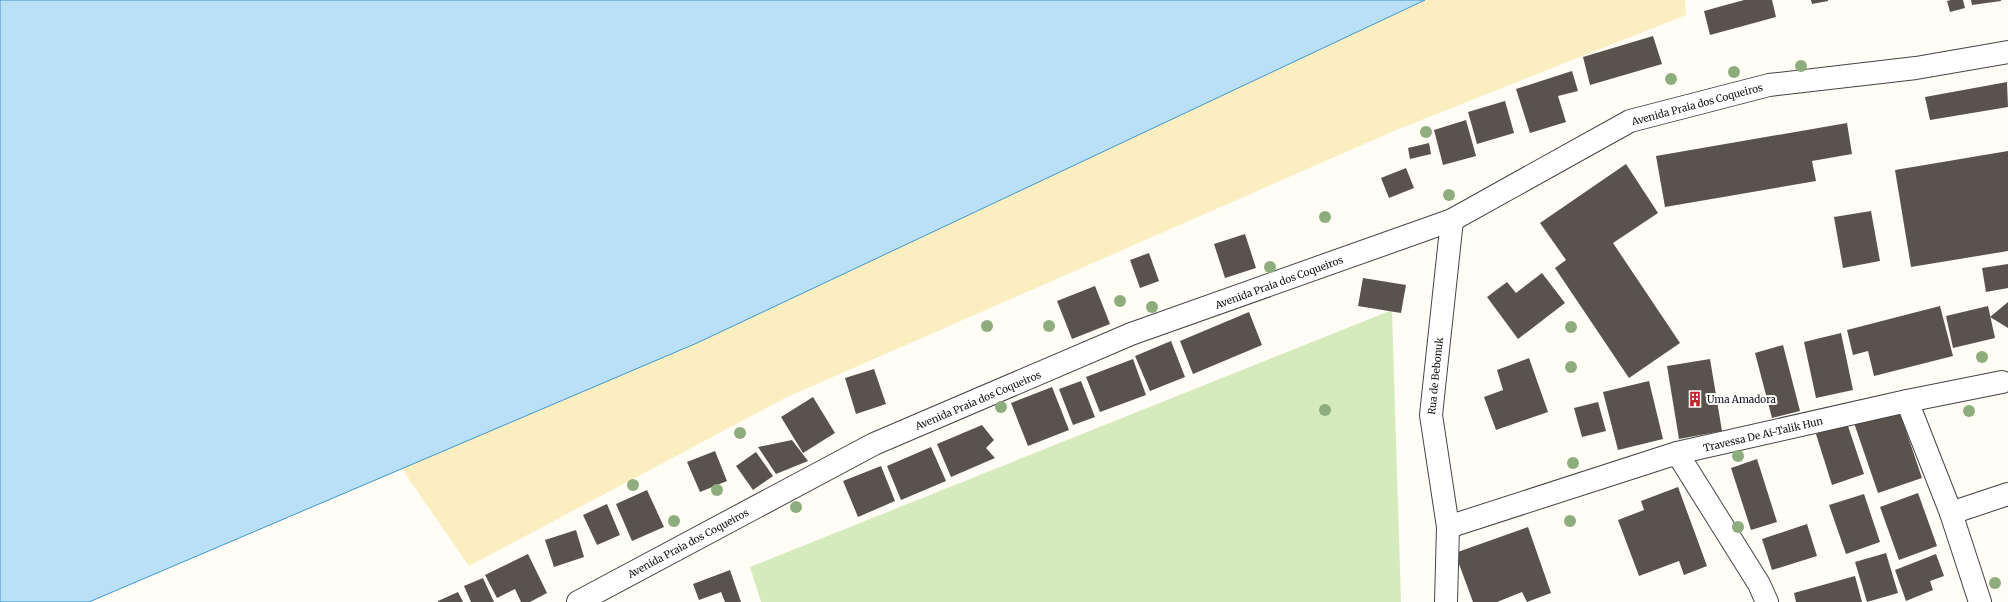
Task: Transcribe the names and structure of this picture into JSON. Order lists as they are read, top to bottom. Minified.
{"streets":{"street":["Avenida Praia dos Coqueiros","Rua de Bebonuk","Travessa De Ai-Talik Hun"]},"crossings":[["Avenida Praia dos Coqueiros","Rua de Bebonuk"],["Rua de Bebonuk","Travessa De Ai-Talik Hun"]],"places":{"building":["Uma Amadora"]}}
